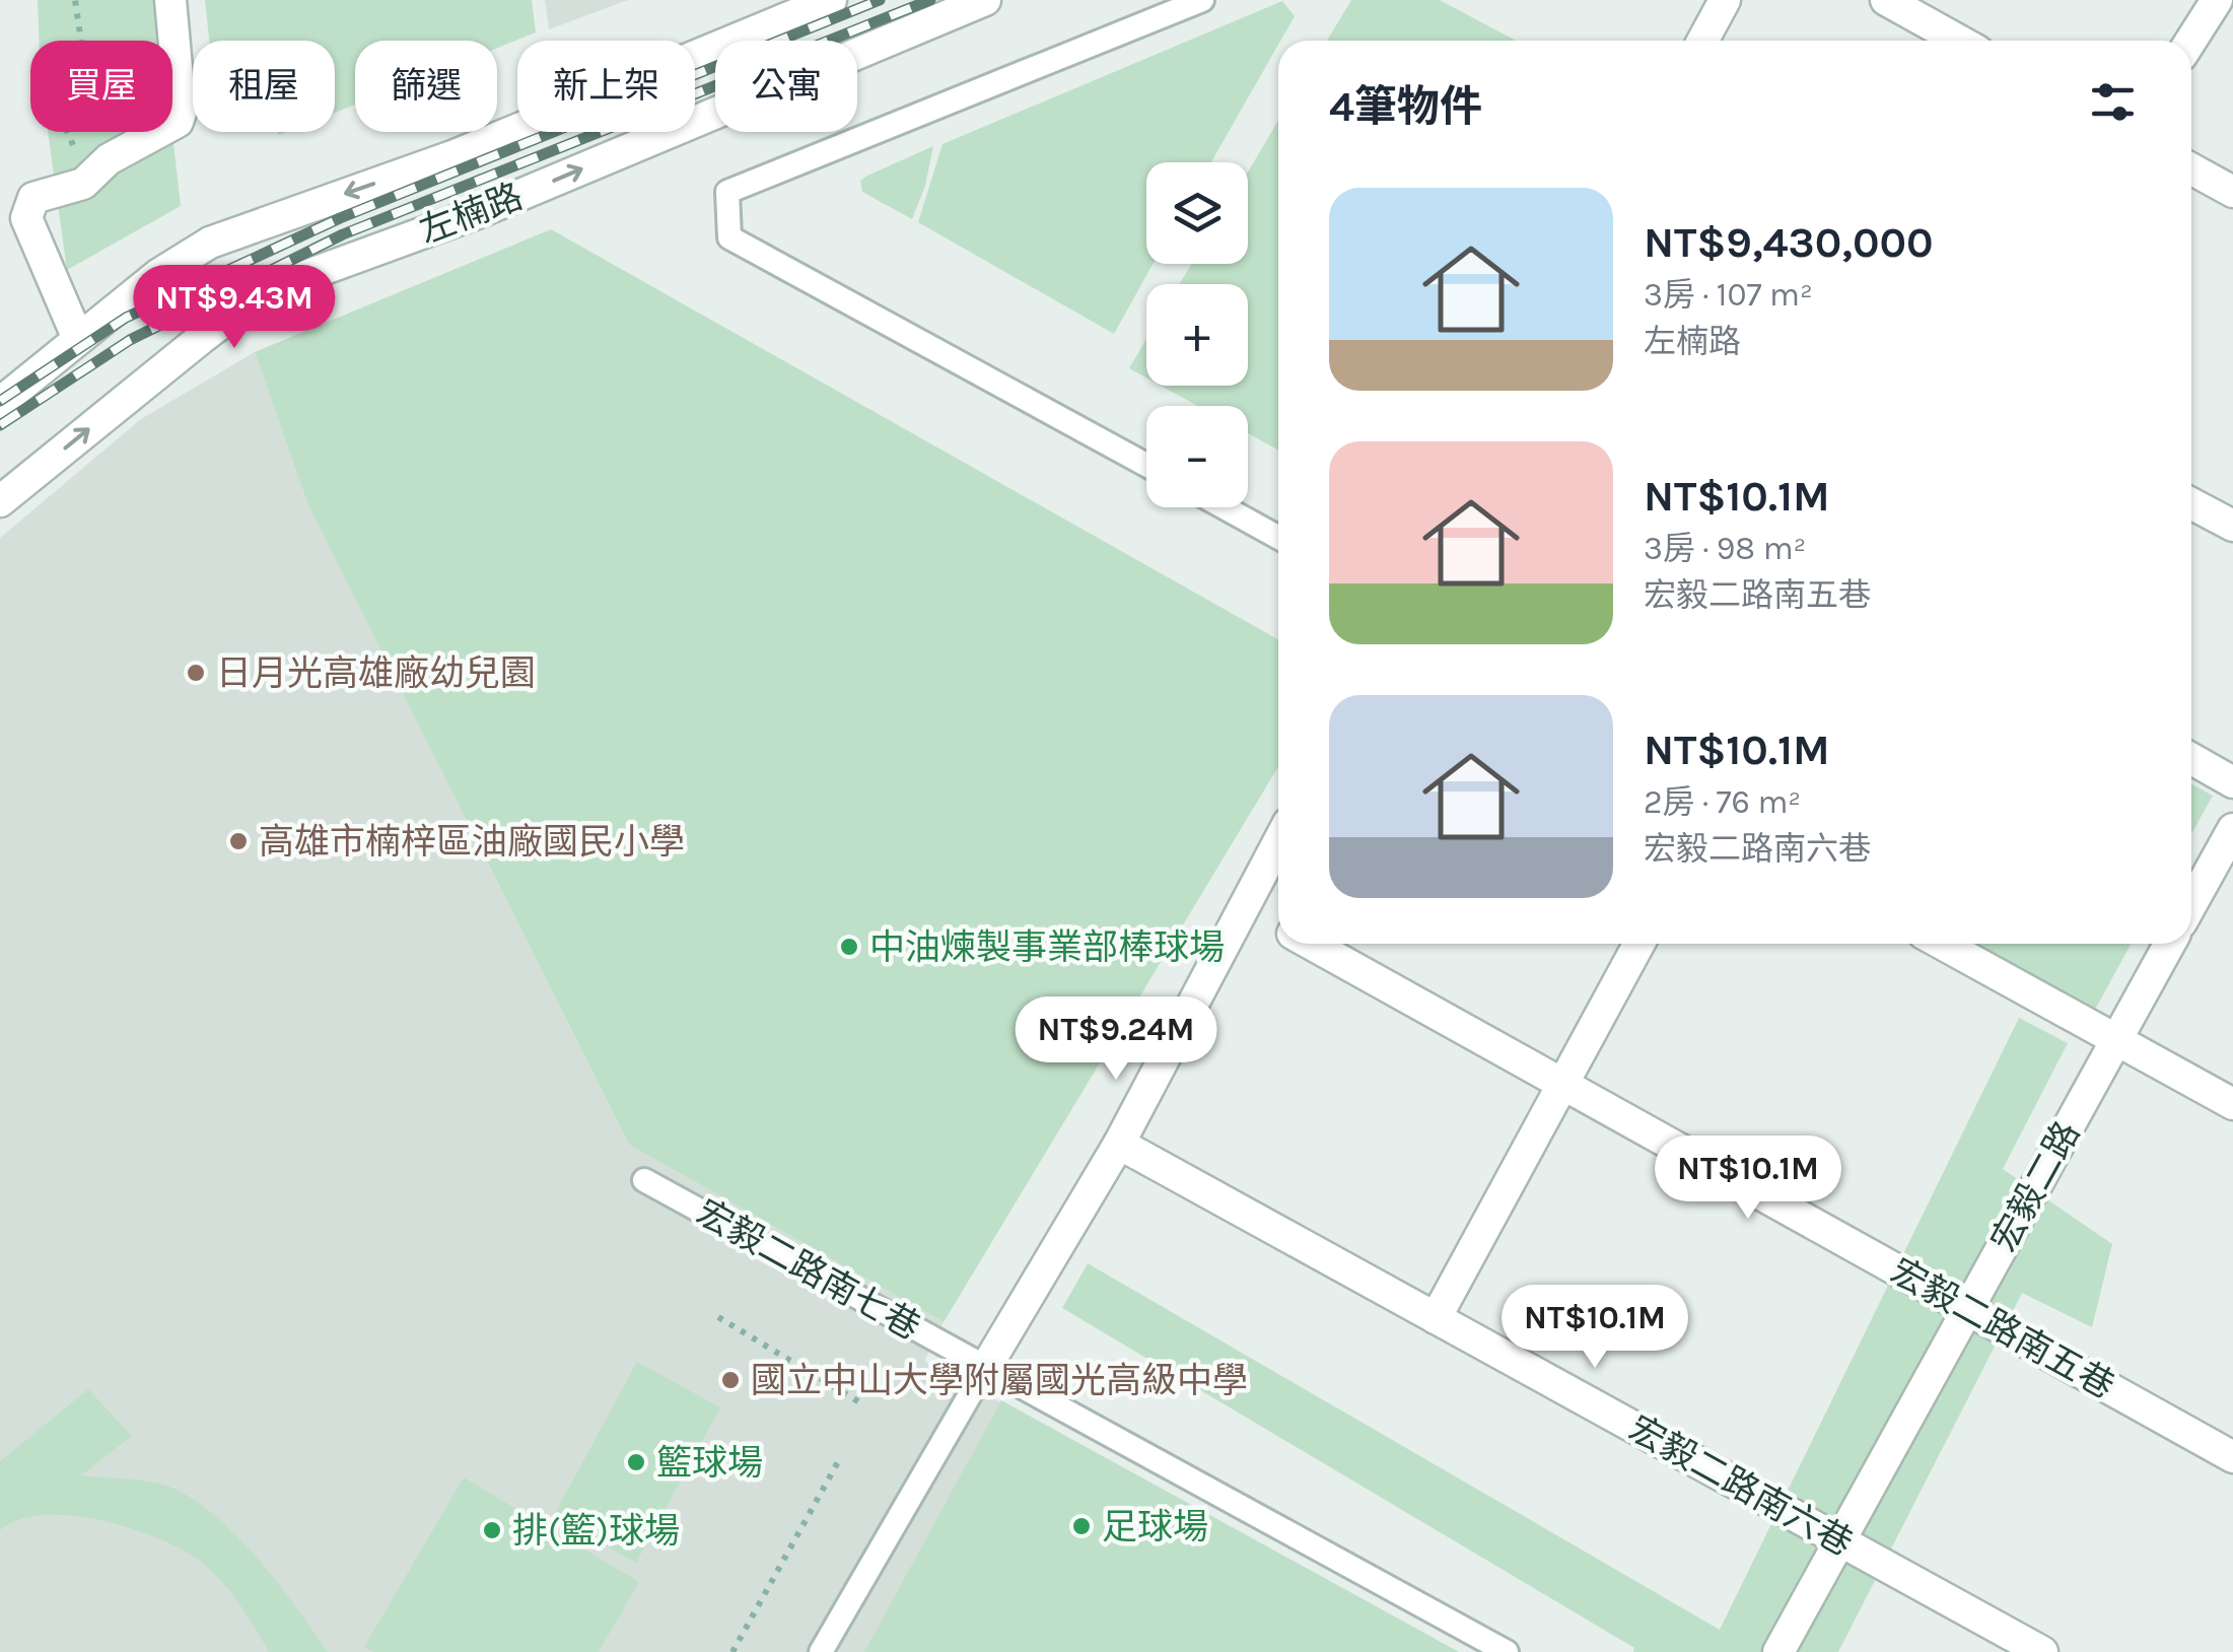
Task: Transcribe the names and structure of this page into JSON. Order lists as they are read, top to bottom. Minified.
{"streets":{"street":["左楠路","宏毅二路","宏毅二路南五巷","宏毅二路南六巷"],"lane":["宏毅二路南七巷"]},"crossings":[["宏毅二路","宏毅二路南五巷"],["宏毅二路","宏毅二路南六巷"]],"places":["日月光高雄廠幼兒園","高雄市楠梓區油廠國民小學","中油煉製事業部棒球場","國立中山大學附屬國光高級中學","籃球場","足球場","排(籃)球場"],"page":{"chip":["買屋","租屋","篩選","新上架","公寓"],"heading":"4筆物件","map_buttons":["+","−"],"list":[{"name":"NT$9,430,000","note":"3房 · 107 m² · 左楠路"},{"name":"NT$10.1M","note":"3房 · 98 m² · 宏毅二路南五巷"},{"name":"NT$10.1M","note":"2房 · 76 m² · 宏毅二路南六巷"}],"price":["NT$9.43M","NT$9.24M","NT$10.1M","NT$10.1M"]}}
